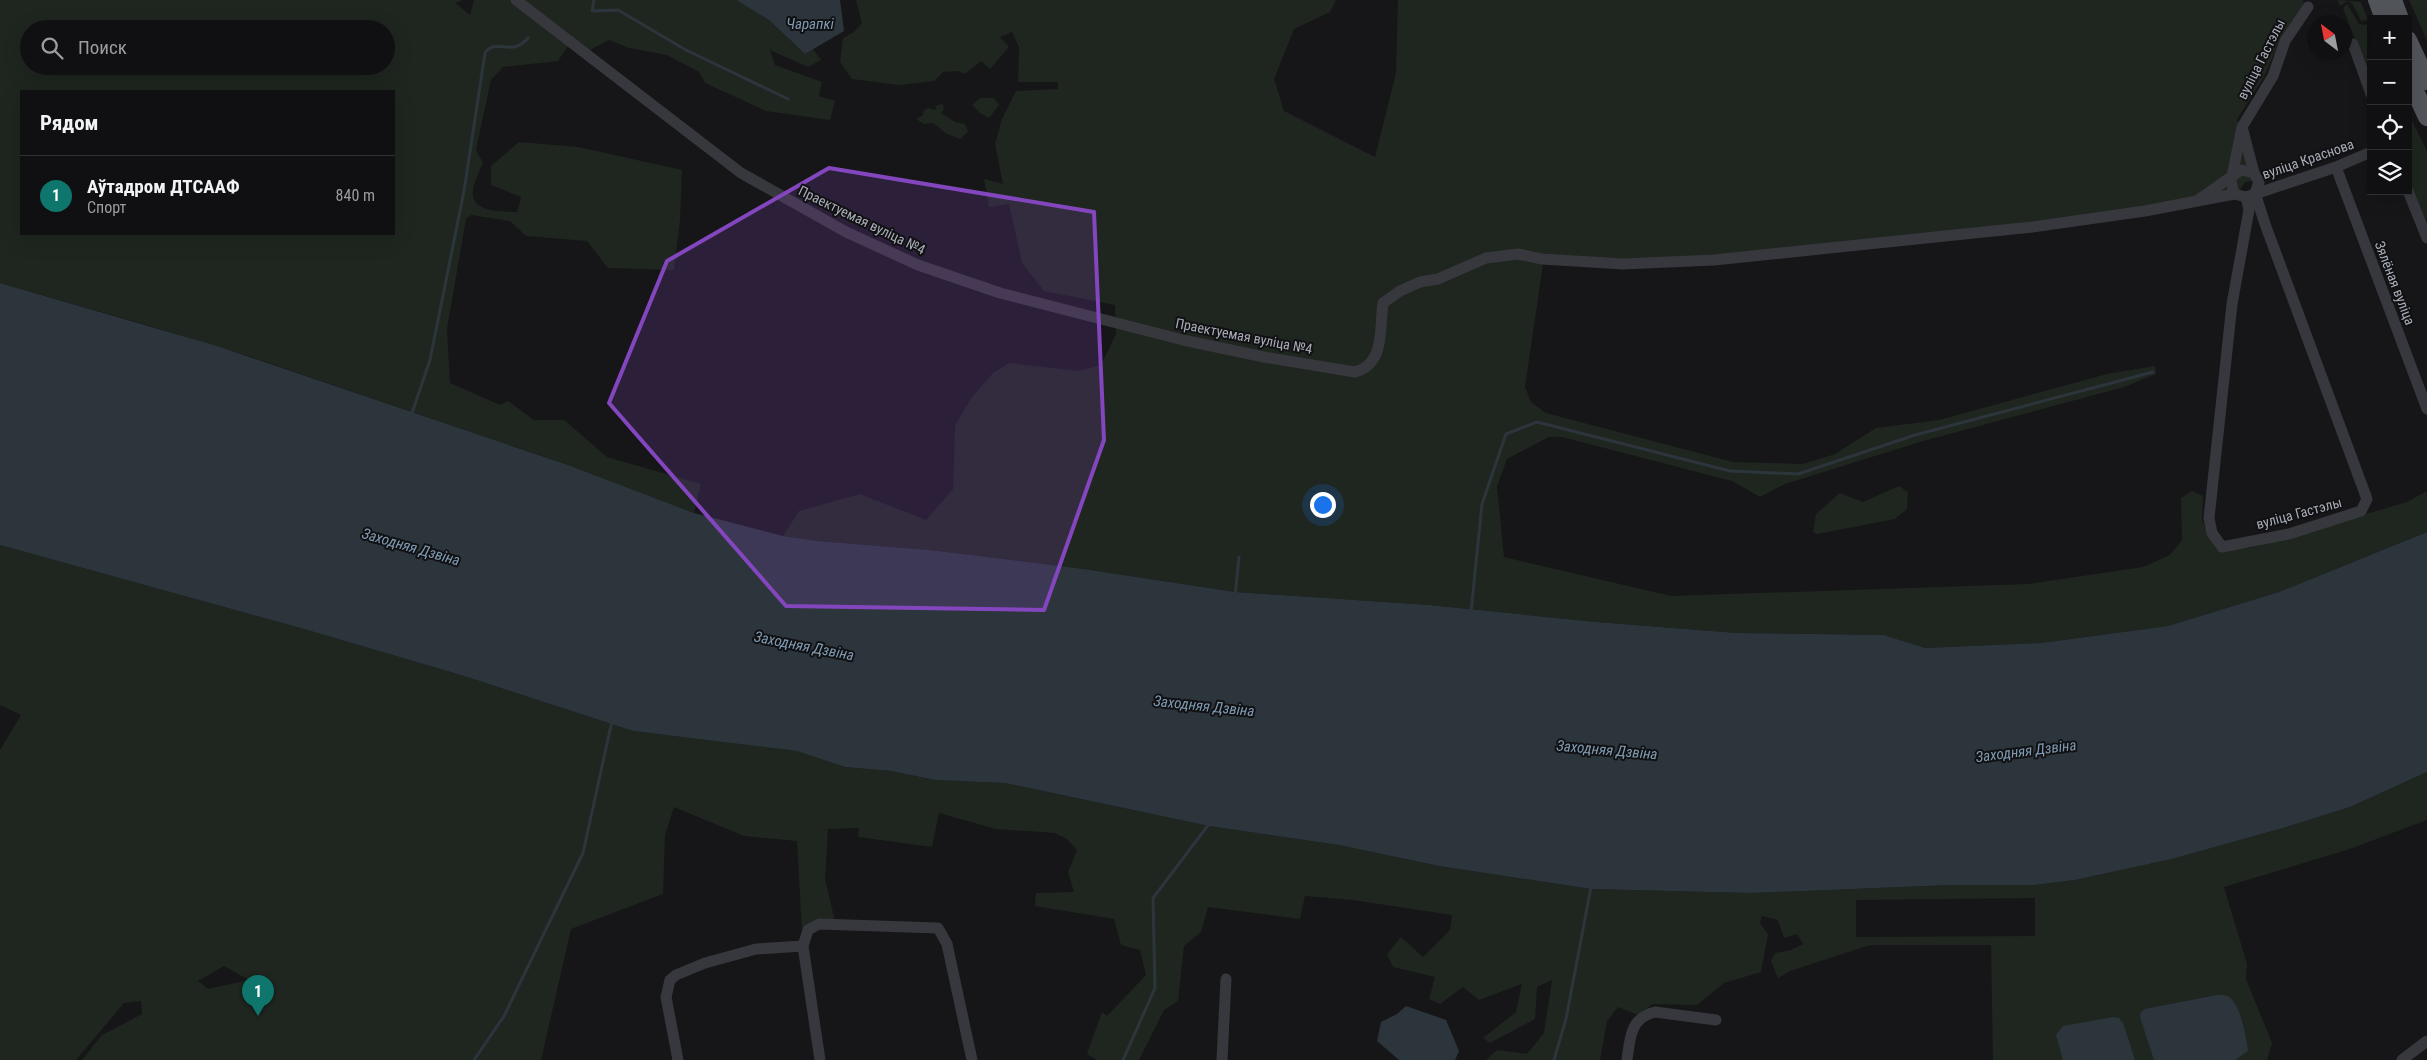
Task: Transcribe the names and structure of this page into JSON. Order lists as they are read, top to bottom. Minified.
{"streets":{"street":["вуліца Гастэлы","вуліца Краснова","Праектуемая вуліца №4","Зялёная вуліца"]},"crossings":[["вуліца Гастэлы","вуліца Краснова"],["вуліца Краснова","Зялёная вуліца"]],"water":["Чарапкі","Заходняя Дзвіна"],"north":"top left","page":{"map_buttons":["+","−"],"search":"Поиск","heading":"Рядом","list":[{"mark":"1","name":"Аўтадром ДТСААФ","note":"Спорт","value":"840 m"}],"pins":"1"}}
